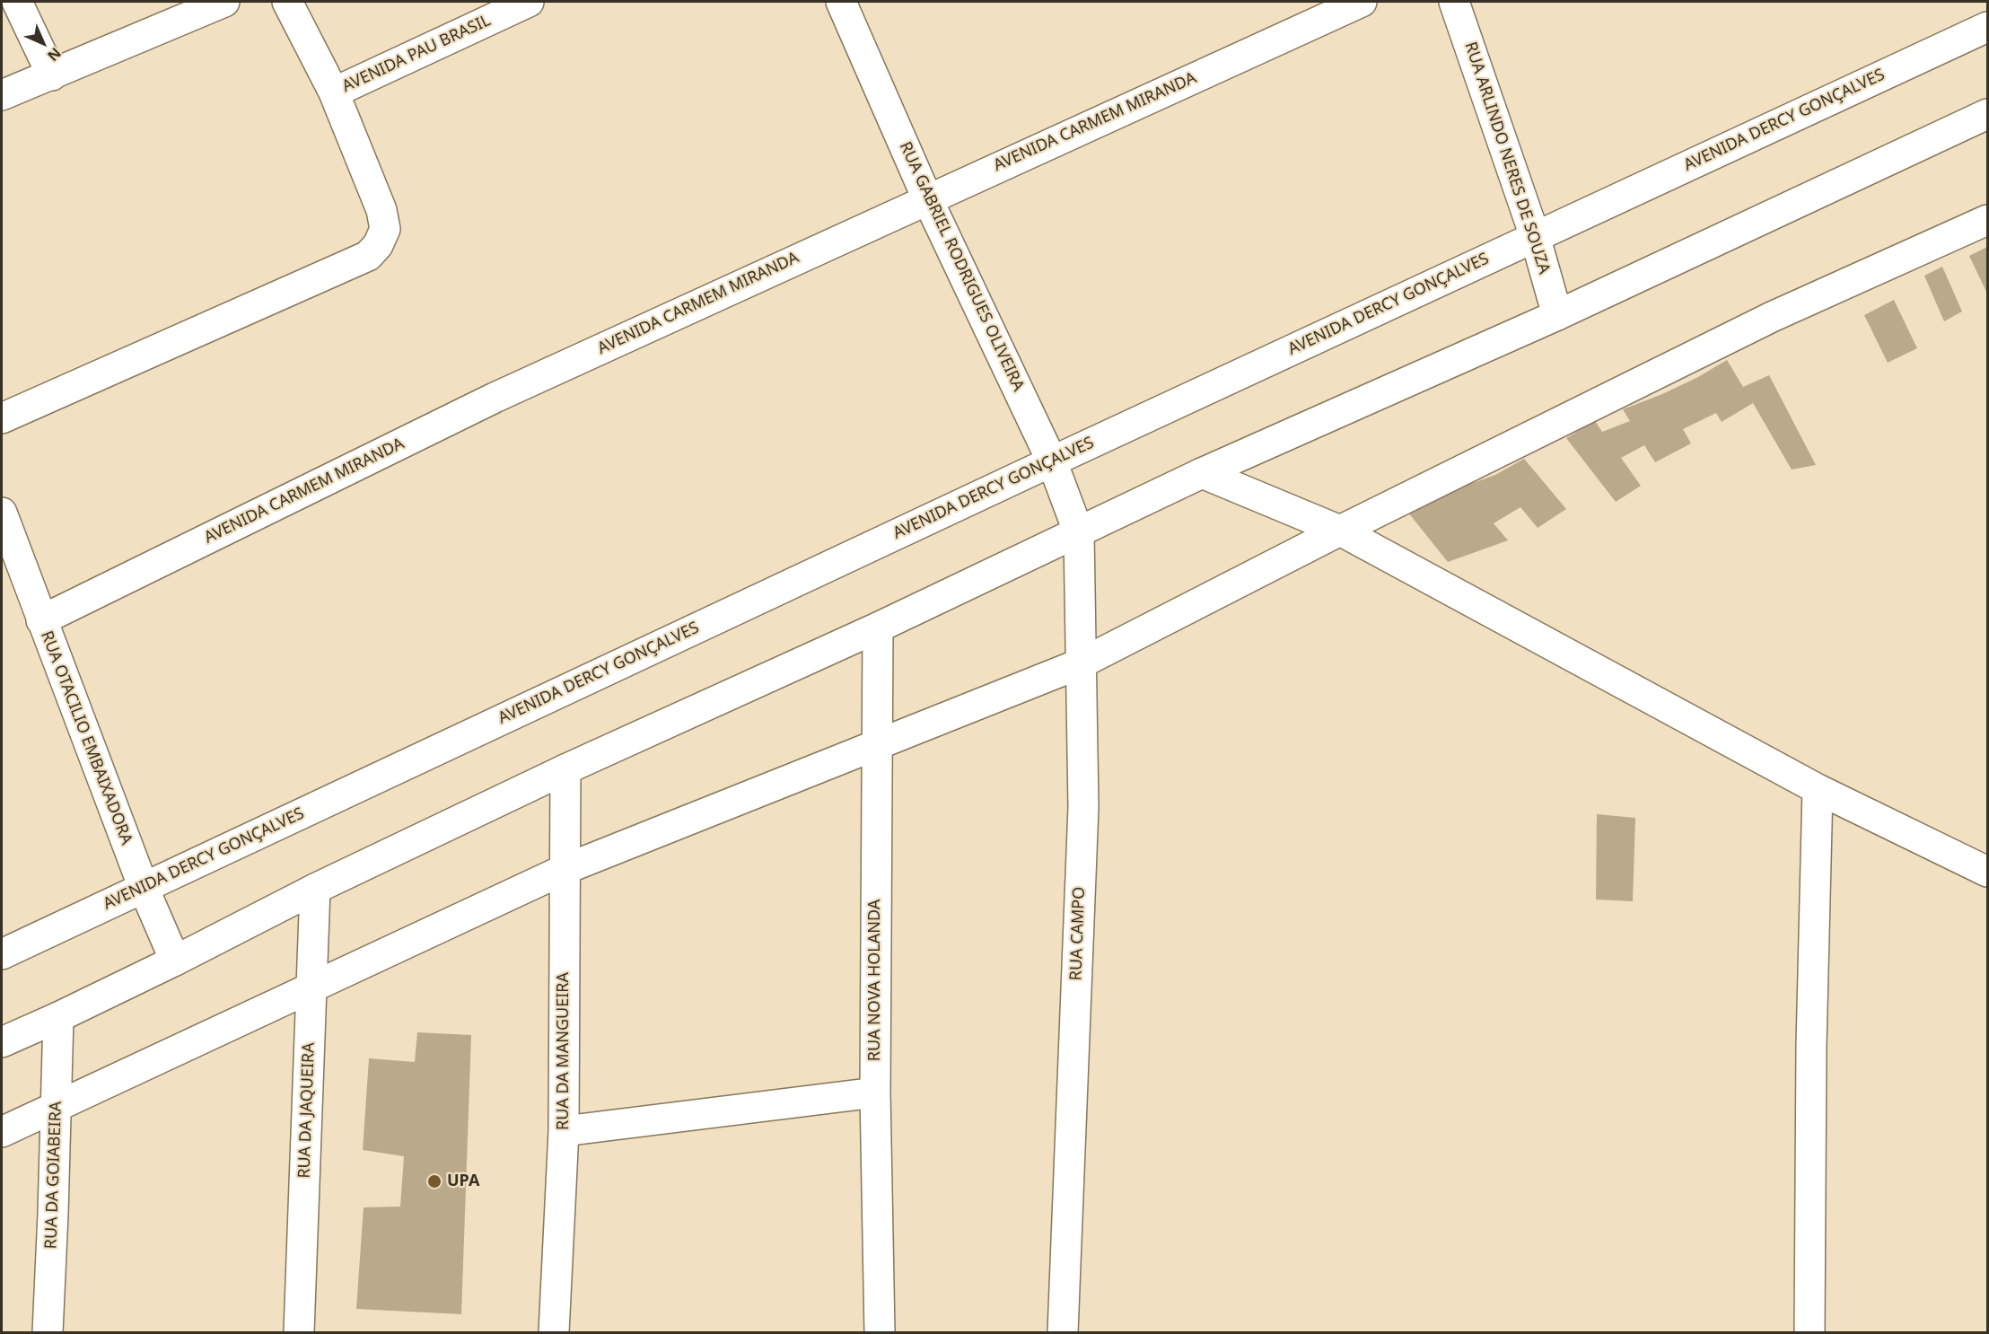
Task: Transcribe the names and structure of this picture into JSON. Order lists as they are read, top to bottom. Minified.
{"streets":{"street":["AVENIDA PAU BRASIL","AVENIDA DERCY GONÇALVES","AVENIDA CARMEM MIRANDA","RUA ARLINDO NERES DE SOUZA","RUA GABRIEL RODRIGUES OLIVEIRA","RUA OTACILIO EMBAIXADORA","RUA CAMPO","RUA NOVA HOLANDA","RUA DA MANGUEIRA","RUA DA JAQUEIRA","RUA DA GOIABEIRA"]},"crossings":[["AVENIDA DERCY GONÇALVES","RUA ARLINDO NERES DE SOUZA"],["AVENIDA DERCY GONÇALVES","RUA GABRIEL RODRIGUES OLIVEIRA"],["AVENIDA DERCY GONÇALVES","RUA OTACILIO EMBAIXADORA"],["AVENIDA CARMEM MIRANDA","RUA GABRIEL RODRIGUES OLIVEIRA"],["AVENIDA CARMEM MIRANDA","RUA OTACILIO EMBAIXADORA"],["RUA GABRIEL RODRIGUES OLIVEIRA","RUA CAMPO"]],"places":["UPA"],"north":"bottom right"}
